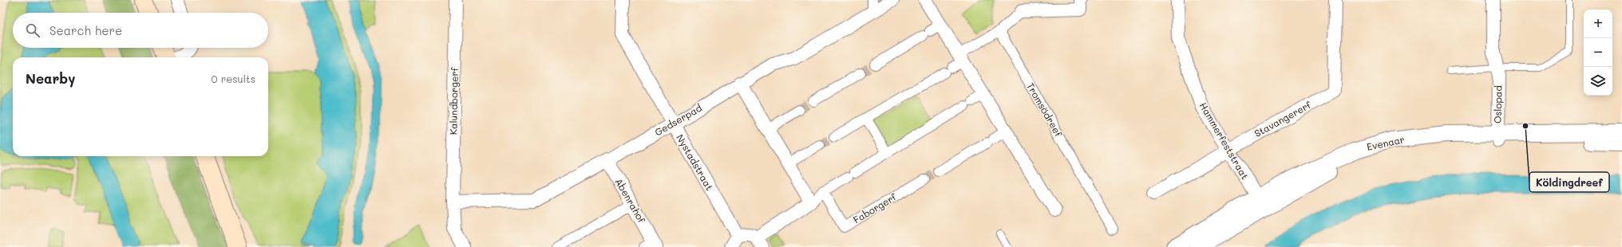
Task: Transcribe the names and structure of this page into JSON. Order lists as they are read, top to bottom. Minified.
{"streets":{"street":["Kalundborgerf","Oslopad","Tromsödreef","Stavangererf","Gedserpad","Hammerfeststraat","Evenaar","Nystadstraat","Abenrahof","Faborgerf"]},"crossings":[["Kalundborgerf","Gedserpad"],["Oslopad","Evenaar"],["Stavangererf","Hammerfeststraat"],["Gedserpad","Nystadstraat"],["Gedserpad","Abenrahof"],["Hammerfeststraat","Evenaar"]],"places":["Köldingdreef"],"page":{"map_buttons":["+","−"],"search":"Search here","heading":["Nearby","0 results"]}}
